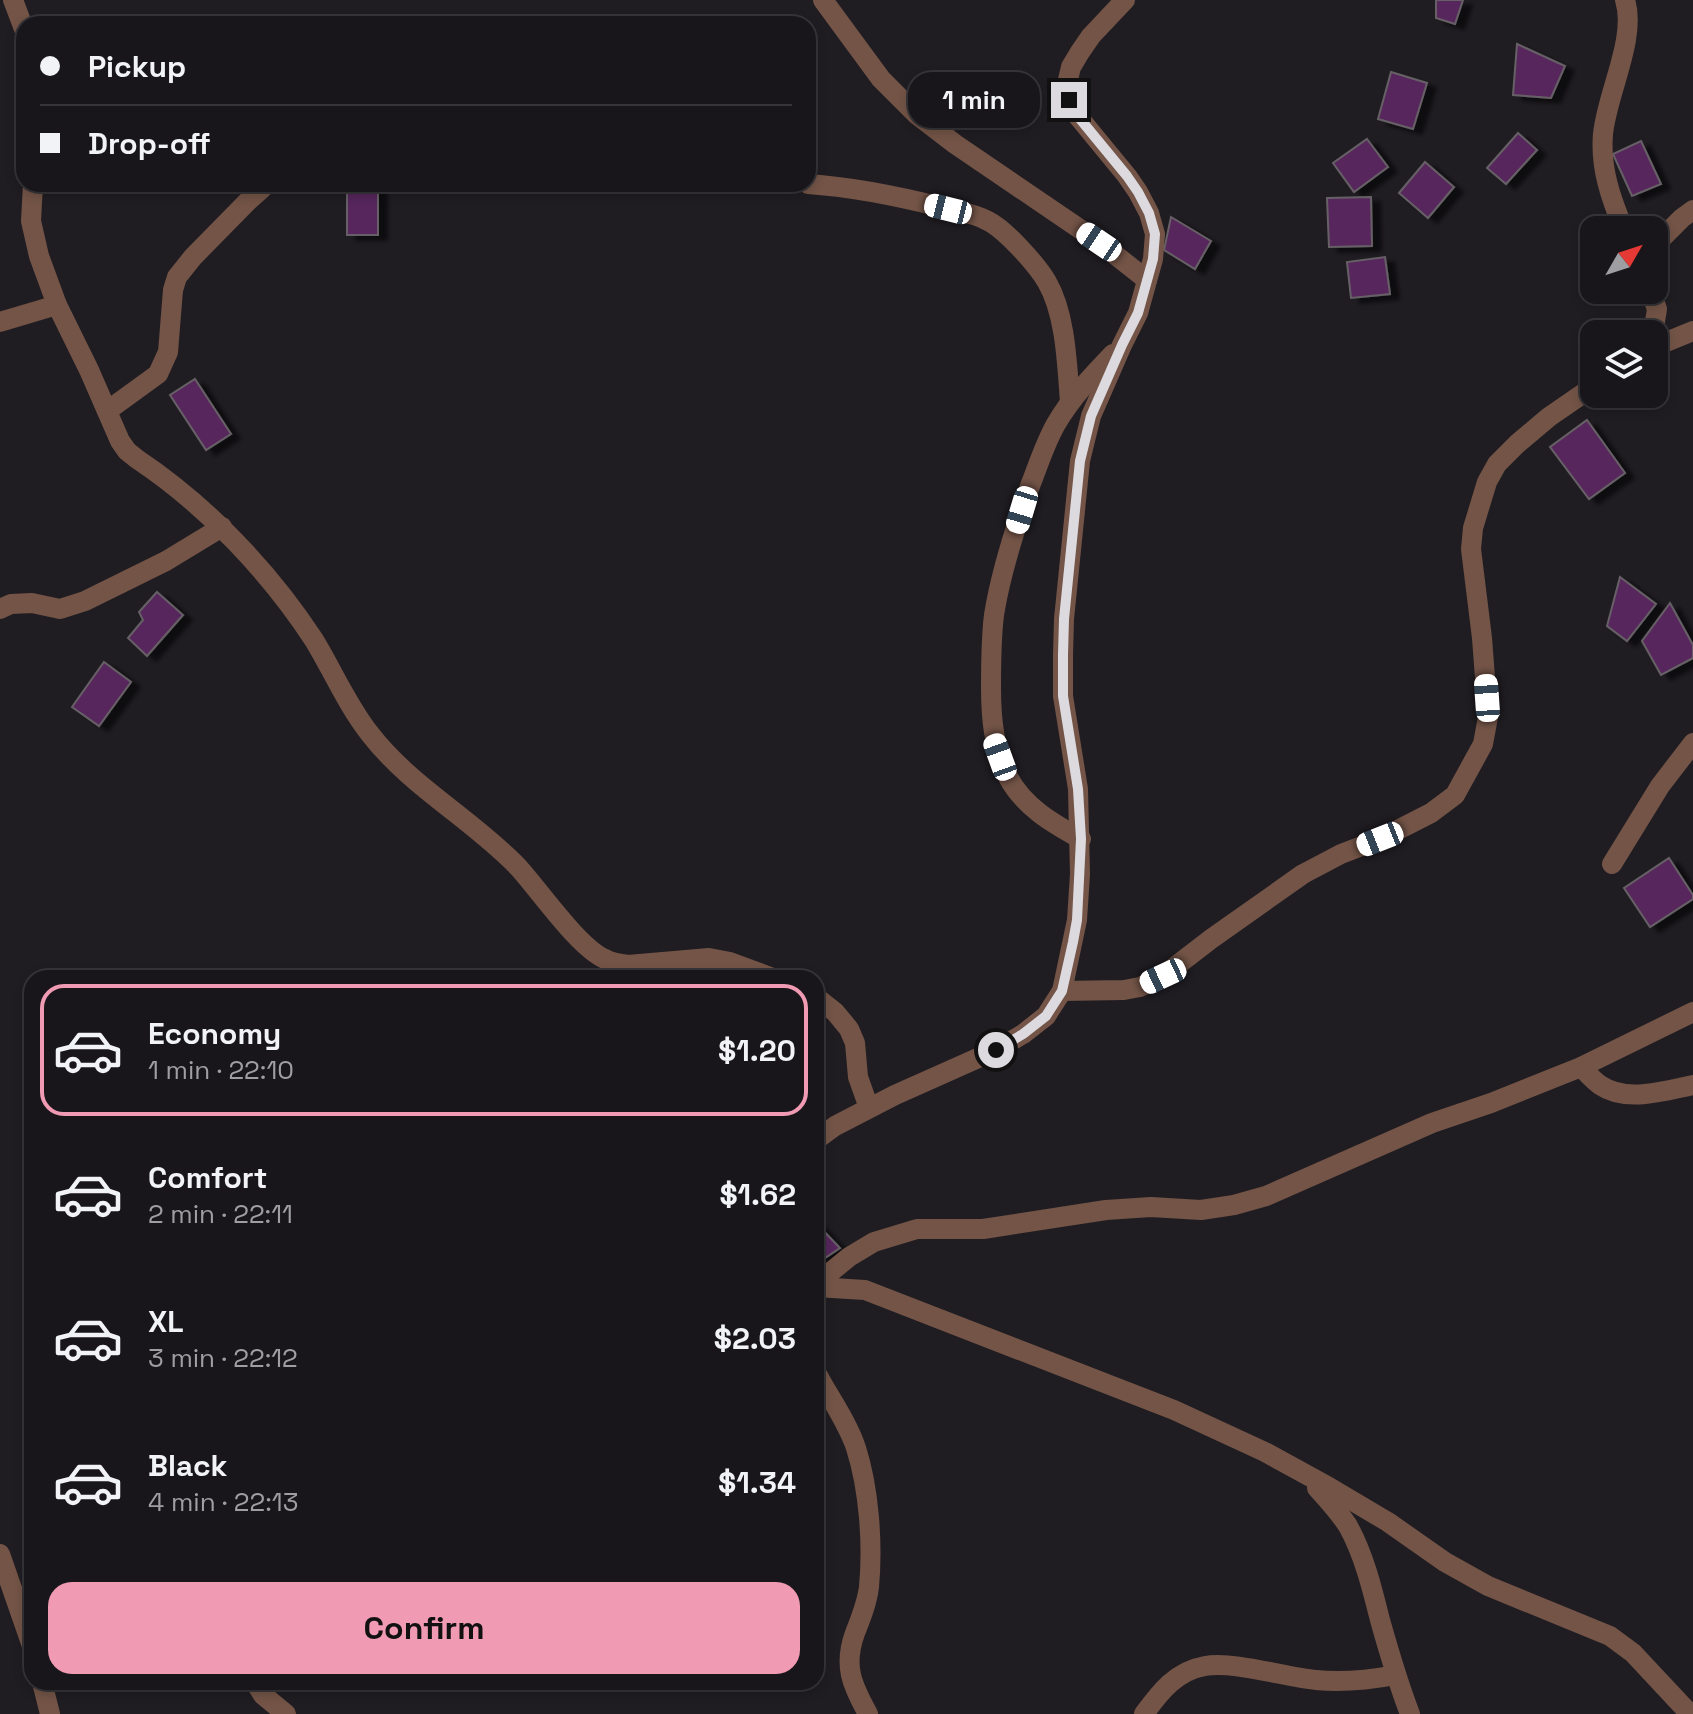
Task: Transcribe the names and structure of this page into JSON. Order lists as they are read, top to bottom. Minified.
{"north":"top right","page":{"banner":["Pickup","Drop-off"],"bubble":"1 min","list":[{"name":"Economy","note":"1 min · 22:10","value":"$1.20"},{"name":"Comfort","note":"2 min · 22:11","value":"$1.62"},{"name":"XL","note":"3 min · 22:12","value":"$2.03"},{"name":"Black","note":"4 min · 22:13","value":"$1.34"}],"buttons":"Confirm"}}
